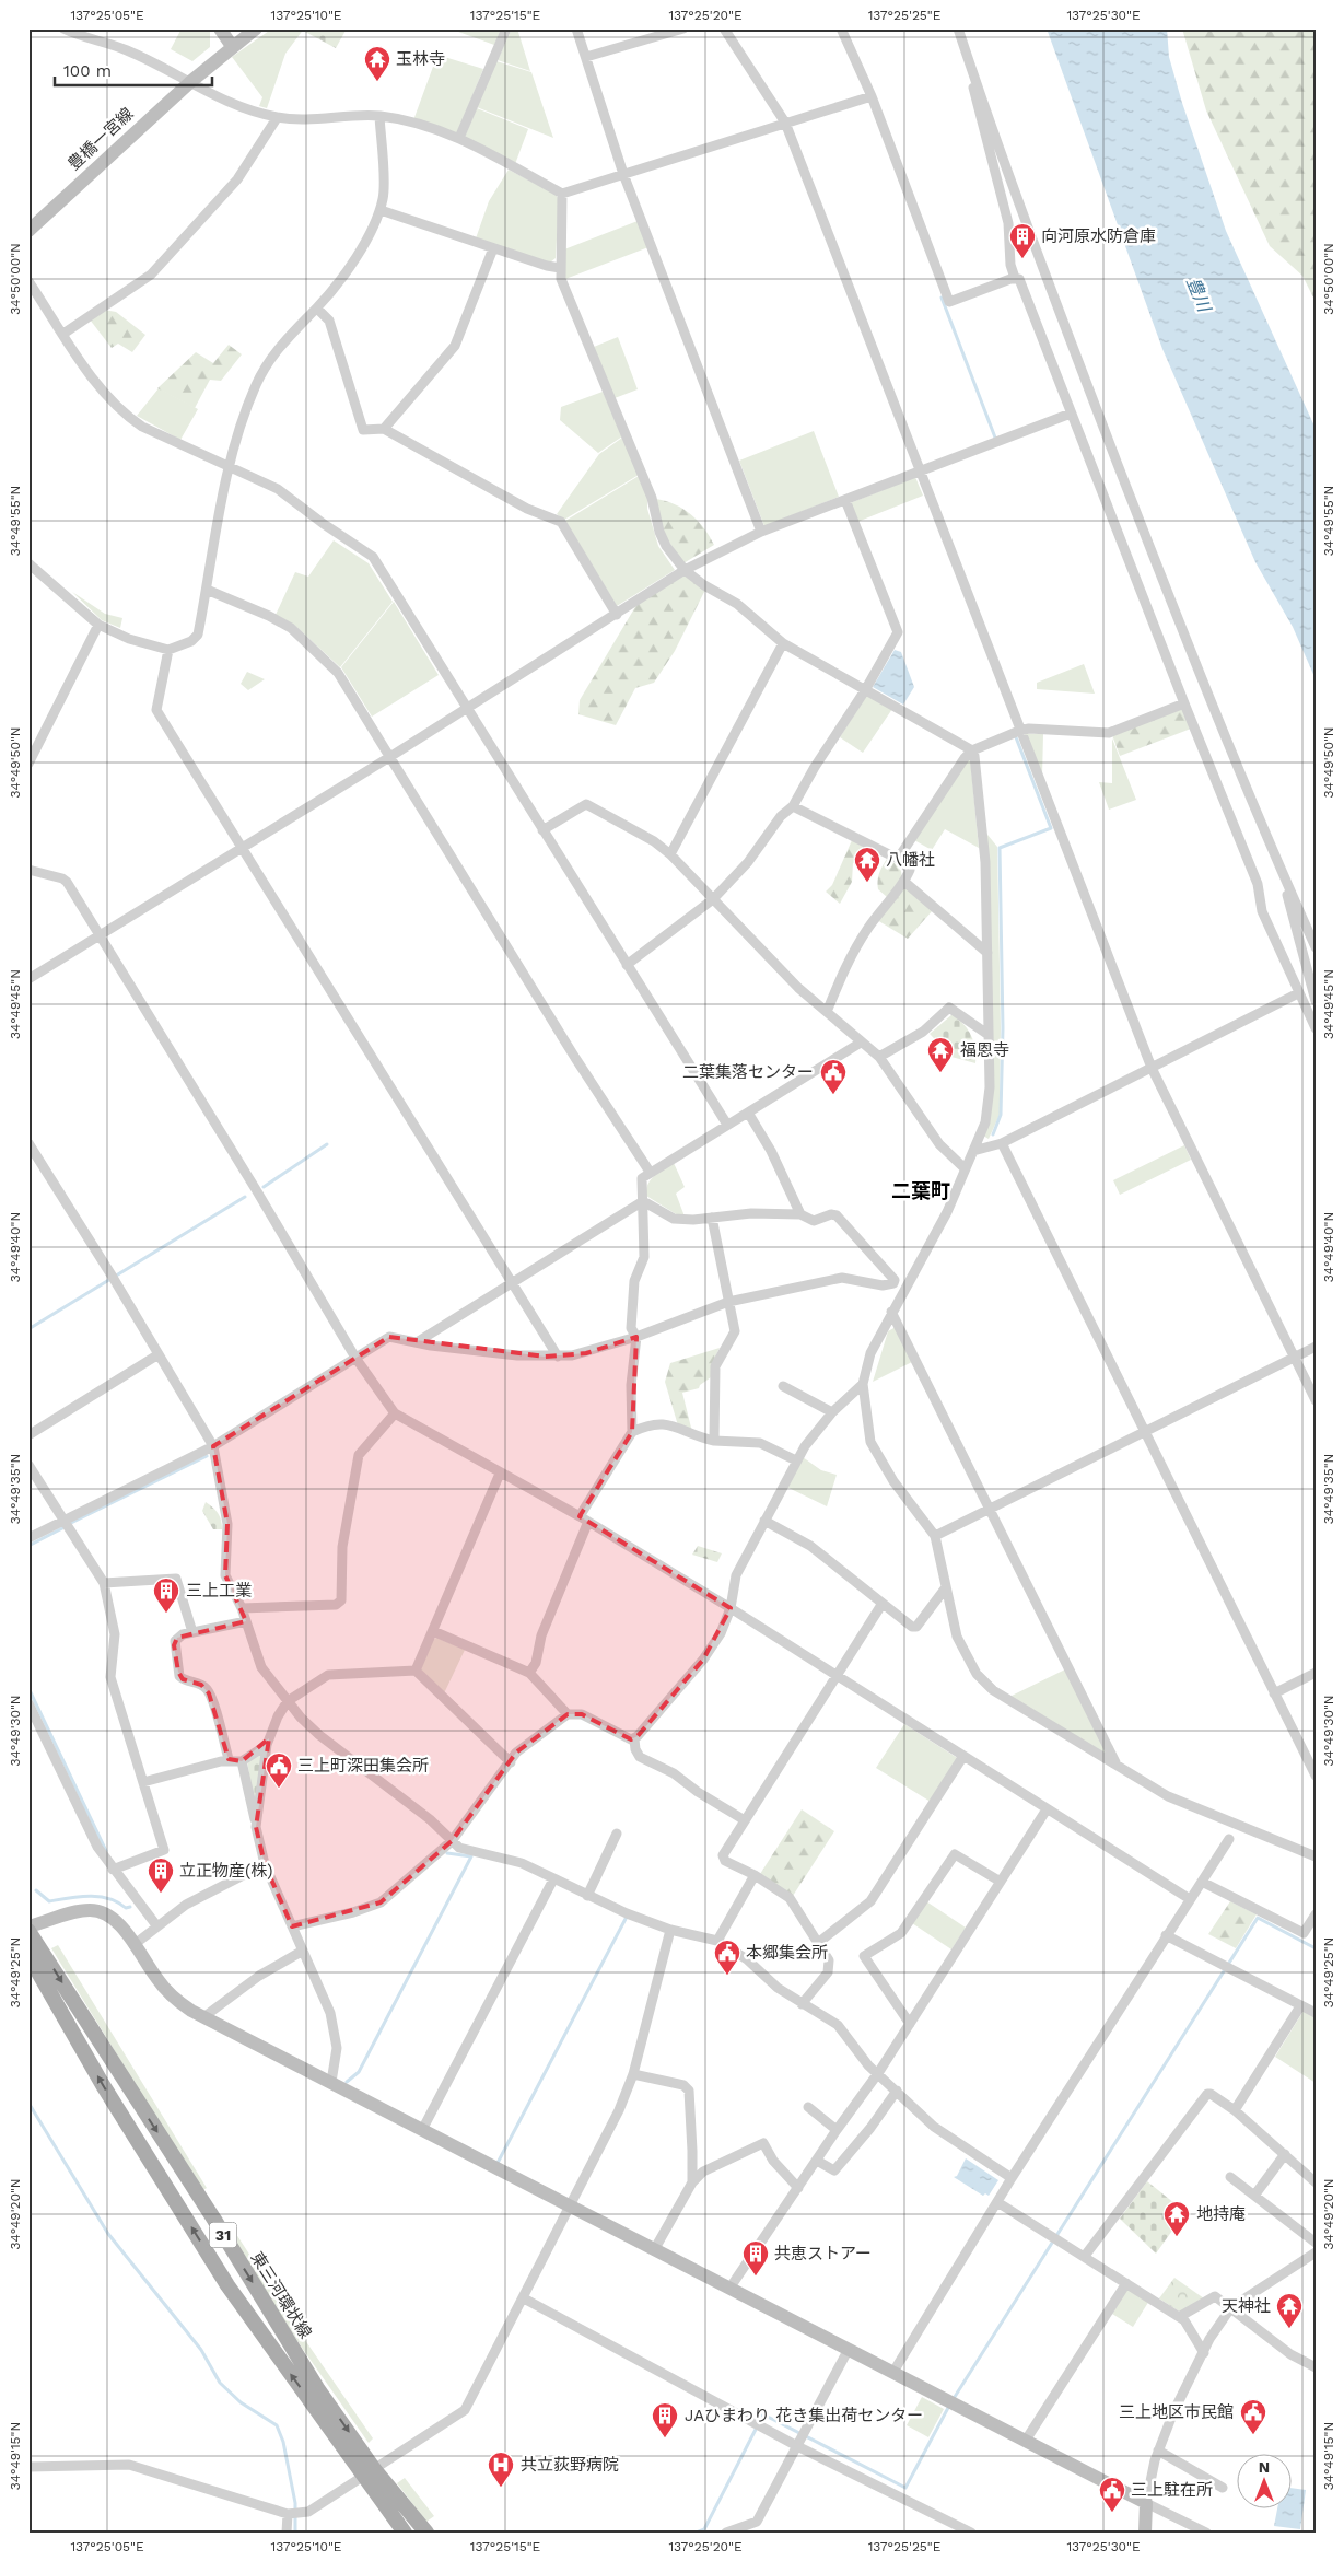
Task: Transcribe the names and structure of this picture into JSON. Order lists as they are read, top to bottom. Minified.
{"streets":{"main road":["31","東三河環状線"],"street":["豊橋一宮線"]},"districts":["二葉町"],"water":["豊川"],"places":{"temple":["玉林寺","八幡社","福恩寺","地持庵","天神社"],"building":["向河原水防倉庫","三上工業","立正物産(株)","共恵ストアー","JAひまわり 花き集出荷センター"],"public building":["二葉集落センター","三上町深田集会所","本郷集会所","三上地区市民館","三上駐在所"],"hospital":["共立荻野病院"]},"scale_bar":"100 m","north":"top","coordinates":["137°25'05\"E","137°25'10\"E","137°25'15\"E","137°25'20\"E","137°25'25\"E","137°25'30\"E","34°50'00\"N","34°49'55\"N","34°49'50\"N","34°49'45\"N","34°49'40\"N","34°49'35\"N","34°49'30\"N","34°49'25\"N","34°49'20\"N","34°49'15\"N"]}
